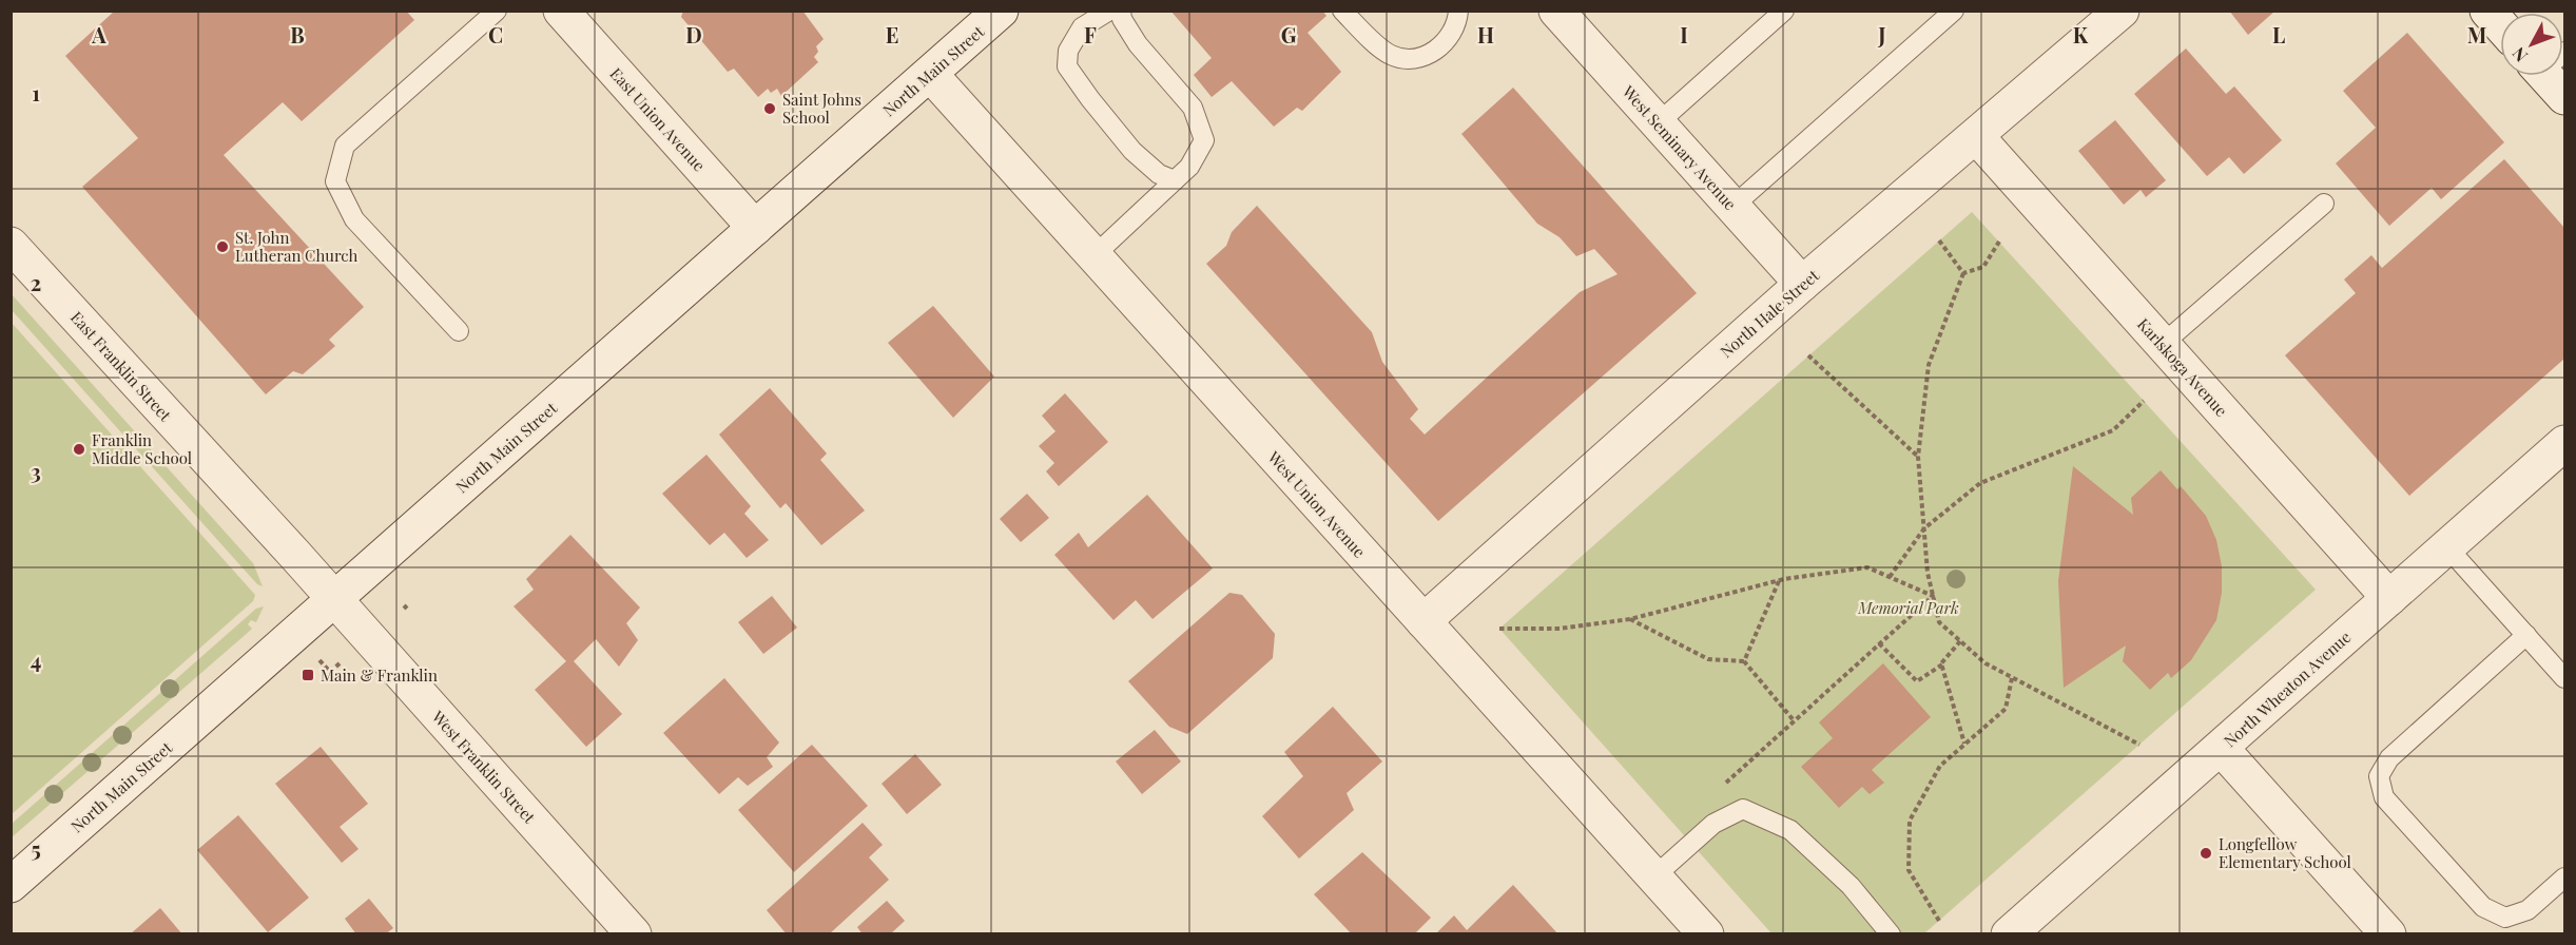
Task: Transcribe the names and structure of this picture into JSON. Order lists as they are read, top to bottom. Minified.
{"streets":{"street":["North Main Street","East Union Avenue","West Seminary Avenue","North Hale Street","East Franklin Street","Karlskoga Avenue","West Union Avenue","North Wheaton Avenue","West Franklin Street"]},"crossings":[["North Main Street","East Union Avenue"],["North Main Street","East Franklin Street"],["North Main Street","West Union Avenue"],["North Main Street","West Franklin Street"],["West Seminary Avenue","North Hale Street"],["North Hale Street","Karlskoga Avenue"],["North Hale Street","West Union Avenue"],["East Franklin Street","West Franklin Street"],["Karlskoga Avenue","North Wheaton Avenue"]],"parks":["Memorial Park"],"places":{"other":["Saint Johns School","St. John Lutheran Church","Franklin Middle School","Longfellow Elementary School"],"transit":["Main & Franklin"]},"north":"bottom left","grid":{"columns":["A","B","C","D","E","F","G","H","I","J","K","L","M"],"rows":["1","2","3","4","5"]}}
